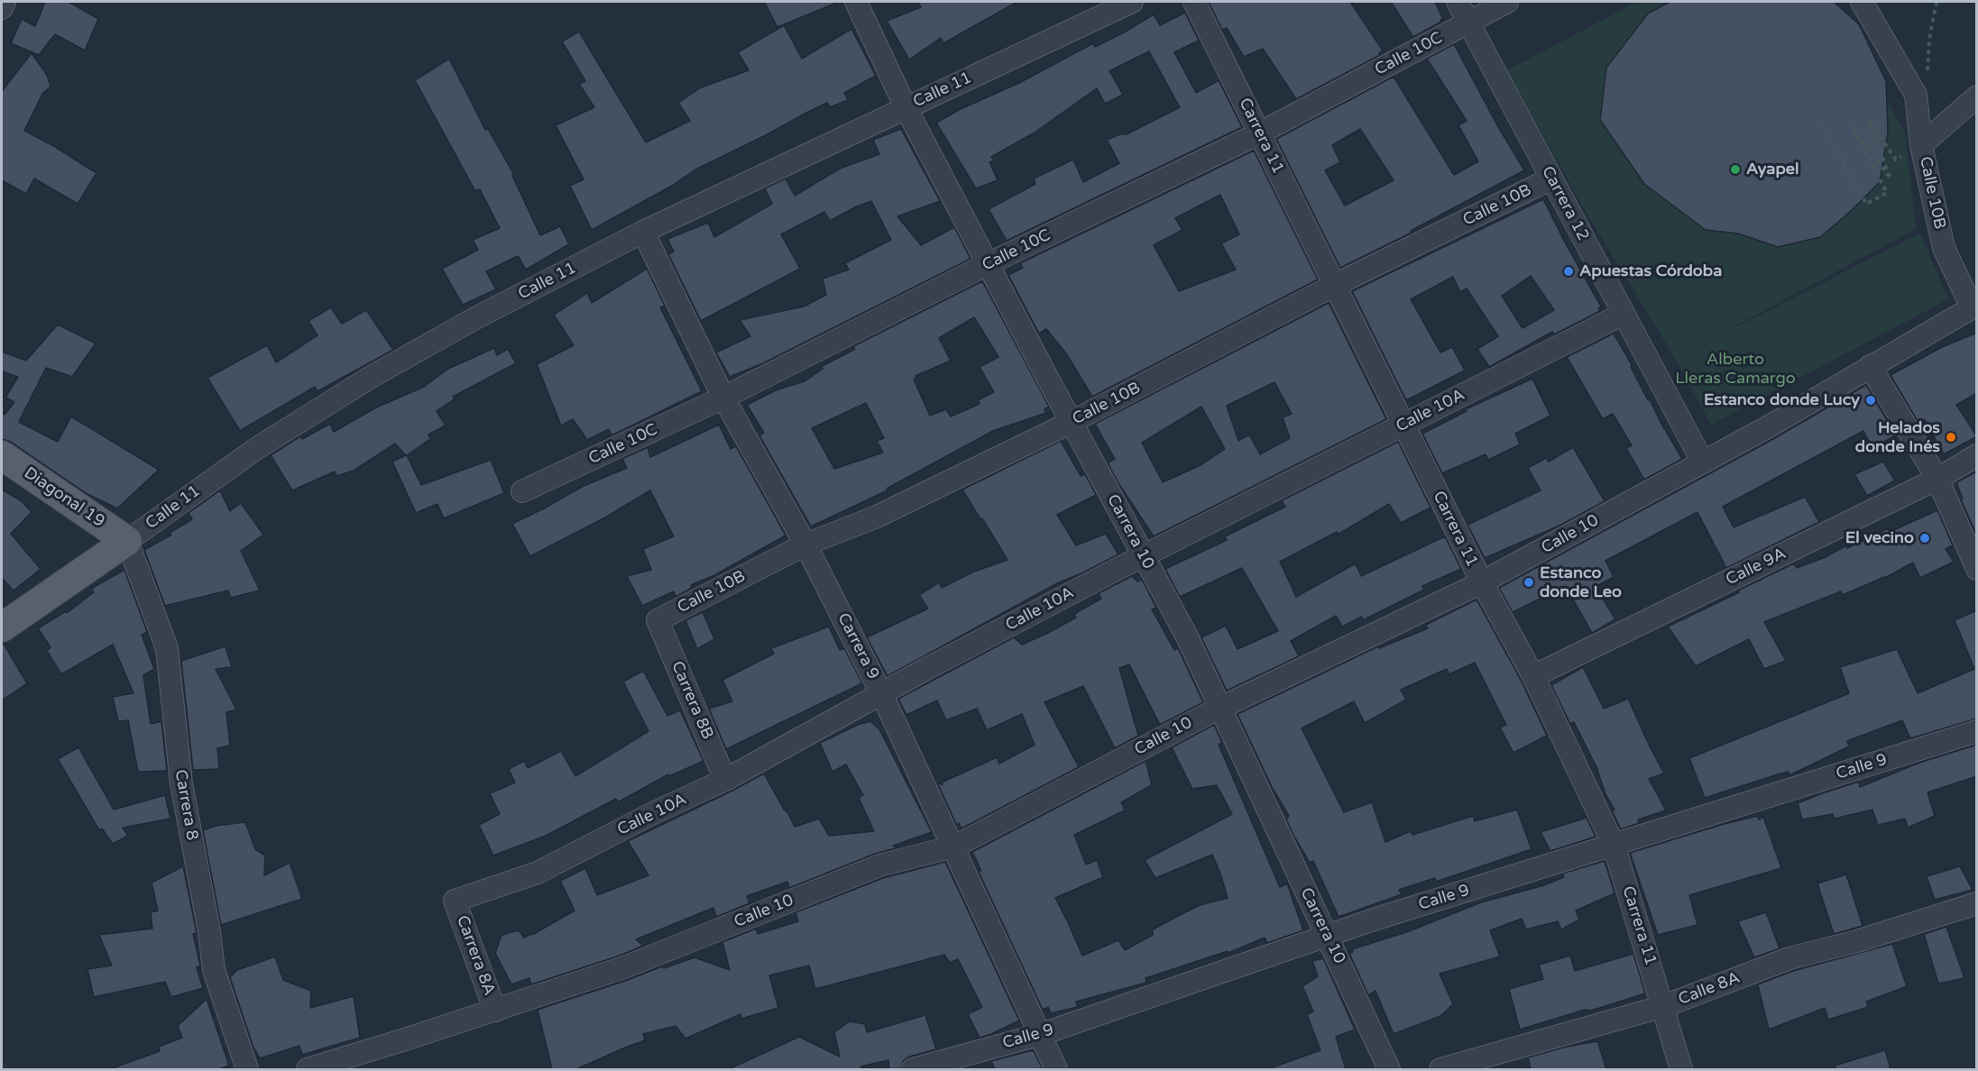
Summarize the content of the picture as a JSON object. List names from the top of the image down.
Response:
{
  "streets": {
    "main road": ["Calle 11", "Diagonal 19"],
    "street": [
      "Calle 10C",
      "Carrera 11",
      "Calle 10B",
      "Carrera 12",
      "Calle 10A",
      "Carrera 10",
      "Calle 10",
      "Calle 9A",
      "Carrera 9",
      "Carrera 8B",
      "Calle 9",
      "Carrera 8",
      "Carrera 8A",
      "Calle 8A"
    ]
  },
  "crossings": [
    ["Calle 10C", "Carrera 11"],
    ["Calle 10C", "Carrera 12"],
    ["Calle 10C", "Carrera 10"],
    ["Calle 10C", "Carrera 9"],
    ["Calle 11", "Diagonal 19"],
    ["Calle 11", "Carrera 10"],
    ["Calle 11", "Carrera 9"],
    ["Calle 11", "Carrera 8"],
    ["Carrera 11", "Calle 10B"],
    ["Carrera 11", "Calle 10A"],
    ["Carrera 11", "Calle 10"],
    ["Carrera 11", "Calle 9A"],
    ["Carrera 11", "Calle 9"],
    ["Carrera 11", "Calle 8A"],
    ["Calle 10B", "Carrera 12"],
    ["Calle 10B", "Carrera 10"],
    ["Calle 10B", "Calle 10"],
    ["Calle 10B", "Carrera 9"],
    ["Calle 10B", "Carrera 8B"],
    ["Carrera 12", "Calle 10A"],
    ["Carrera 12", "Calle 10"],
    ["Calle 10A", "Carrera 10"],
    ["Calle 10A", "Carrera 9"],
    ["Calle 10A", "Carrera 8B"],
    ["Calle 10A", "Carrera 8A"],
    ["Diagonal 19", "Carrera 8"],
    ["Carrera 10", "Calle 10"],
    ["Carrera 10", "Calle 9"],
    ["Calle 10", "Carrera 9"],
    ["Calle 10", "Carrera 8A"],
    ["Carrera 9", "Calle 9"]
  ],
  "parks": ["Alberto Lleras Camargo"],
  "places": [
    "Ayapel",
    "Apuestas Córdoba",
    "Estanco donde Lucy",
    "Helados donde Inés",
    "El vecino",
    "Estanco donde Leo"
  ]
}
